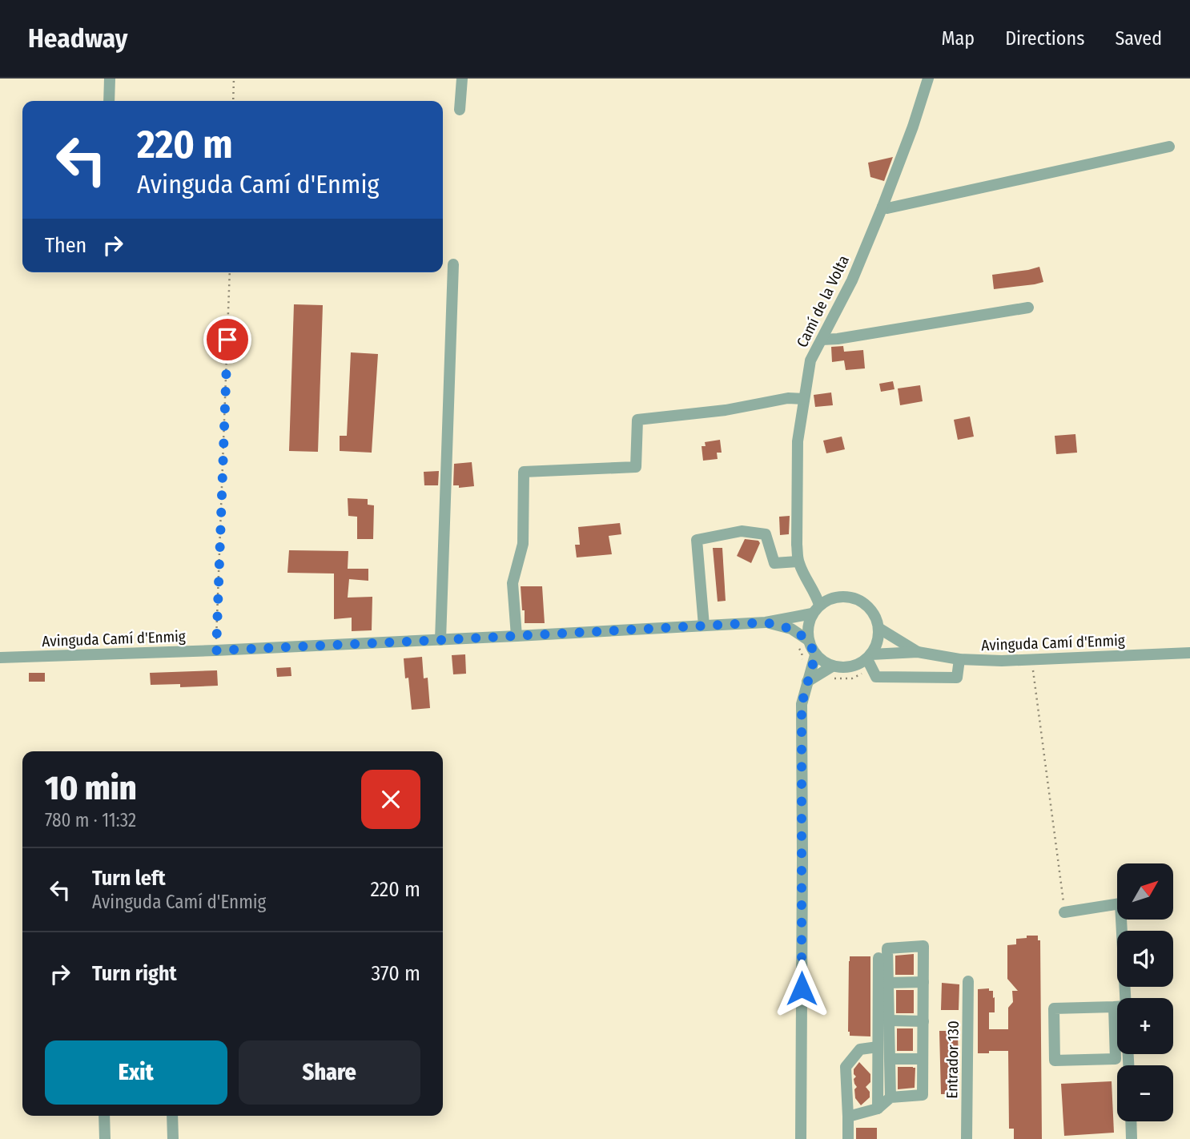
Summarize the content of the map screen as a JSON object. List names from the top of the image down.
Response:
{
  "streets": {
    "street": ["Camí de la Volta", "Avinguda Camí d'Enmig", "Entrador 130"]
  },
  "crossings": [
    ["Camí de la Volta", "Avinguda Camí d'Enmig"]
  ],
  "north": "top right",
  "page": {
    "header": "Headway",
    "nav": ["Map", "Directions", "Saved"],
    "turn": ["220 m", "Avinguda Camí d'Enmig"],
    "then": "Then",
    "heading": ["10 min", "780 m · 11:32"],
    "list": [
      {
        "name": "Turn left",
        "note": "Avinguda Camí d'Enmig",
        "value": "220 m"
      },
      {
        "name": "Turn right",
        "value": "370 m"
      }
    ],
    "map_buttons": ["+", "−"],
    "buttons": ["Exit", "Share"]
  }
}
